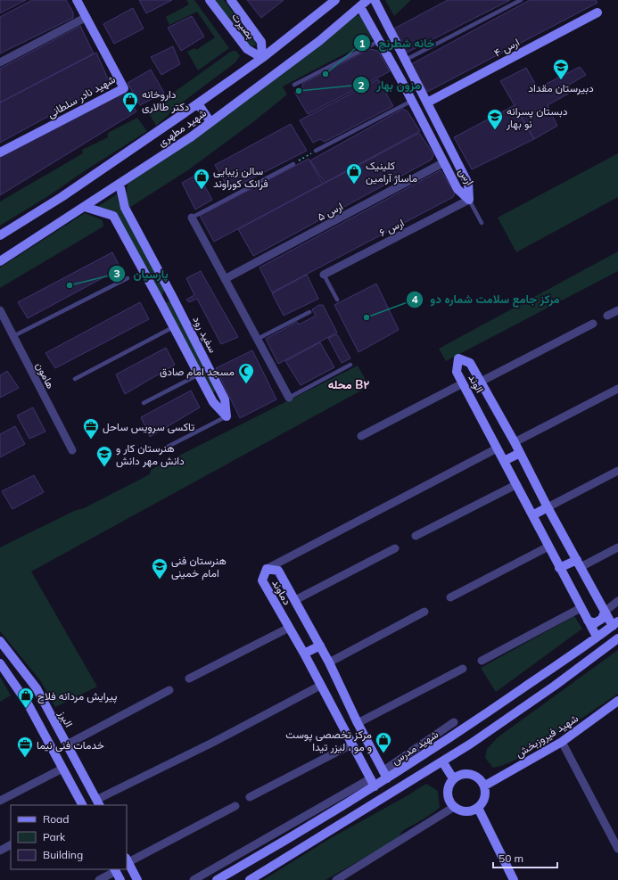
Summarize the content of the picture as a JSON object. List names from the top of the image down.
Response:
{
  "streets": {
    "street": [
      "بصیرت",
      "ارس ۴",
      "شهید نادر سلطانی",
      "شهید مطهری",
      "ارس",
      "ارس ۵",
      "ارس ۶",
      "سفید رود",
      "هامون",
      "الوند",
      "دماوند",
      "البرز",
      "شهید فیروزبخش",
      "شهید مدرس"
    ]
  },
  "crossings": [
    ["بصیرت", "شهید مطهری"],
    ["ارس ۴", "ارس"],
    ["شهید مطهری", "ارس"],
    ["شهید مطهری", "سفید رود"],
    ["ارس", "ارس ۵"],
    ["ارس", "ارس ۶"],
    ["الوند", "شهید مدرس"],
    ["دماوند", "شهید مدرس"]
  ],
  "districts": ["محله B۲"],
  "places": {
    "other": [
      "خانه شطرنج",
      "مزون بهار",
      "پارسیان",
      "مرکز جامع سلامت شماره دو"
    ],
    "school or university": [
      "دبیرستان مقداد",
      "دبستان پسرانه نو بهار",
      "هنرستان کار و دانش مهر دانش",
      "هنرستان فنی امام خمینی"
    ],
    "shop": [
      "داروخانه دکتر طالاری",
      "کلینیک ماساژ آرامین",
      "سالن زیبایی فرانک کوراوند",
      "پیرایش مردانه فلاح",
      "مرکز تخصصی پوست و مو ، لیزر تیدا"
    ],
    "mosque": ["مسجد امام صادق"],
    "office": ["تاکسی سرویس ساحل", "خدمات فنی نیما"]
  },
  "legend": ["Road", "Park", "Building"],
  "scale_bar": "50 m"
}
